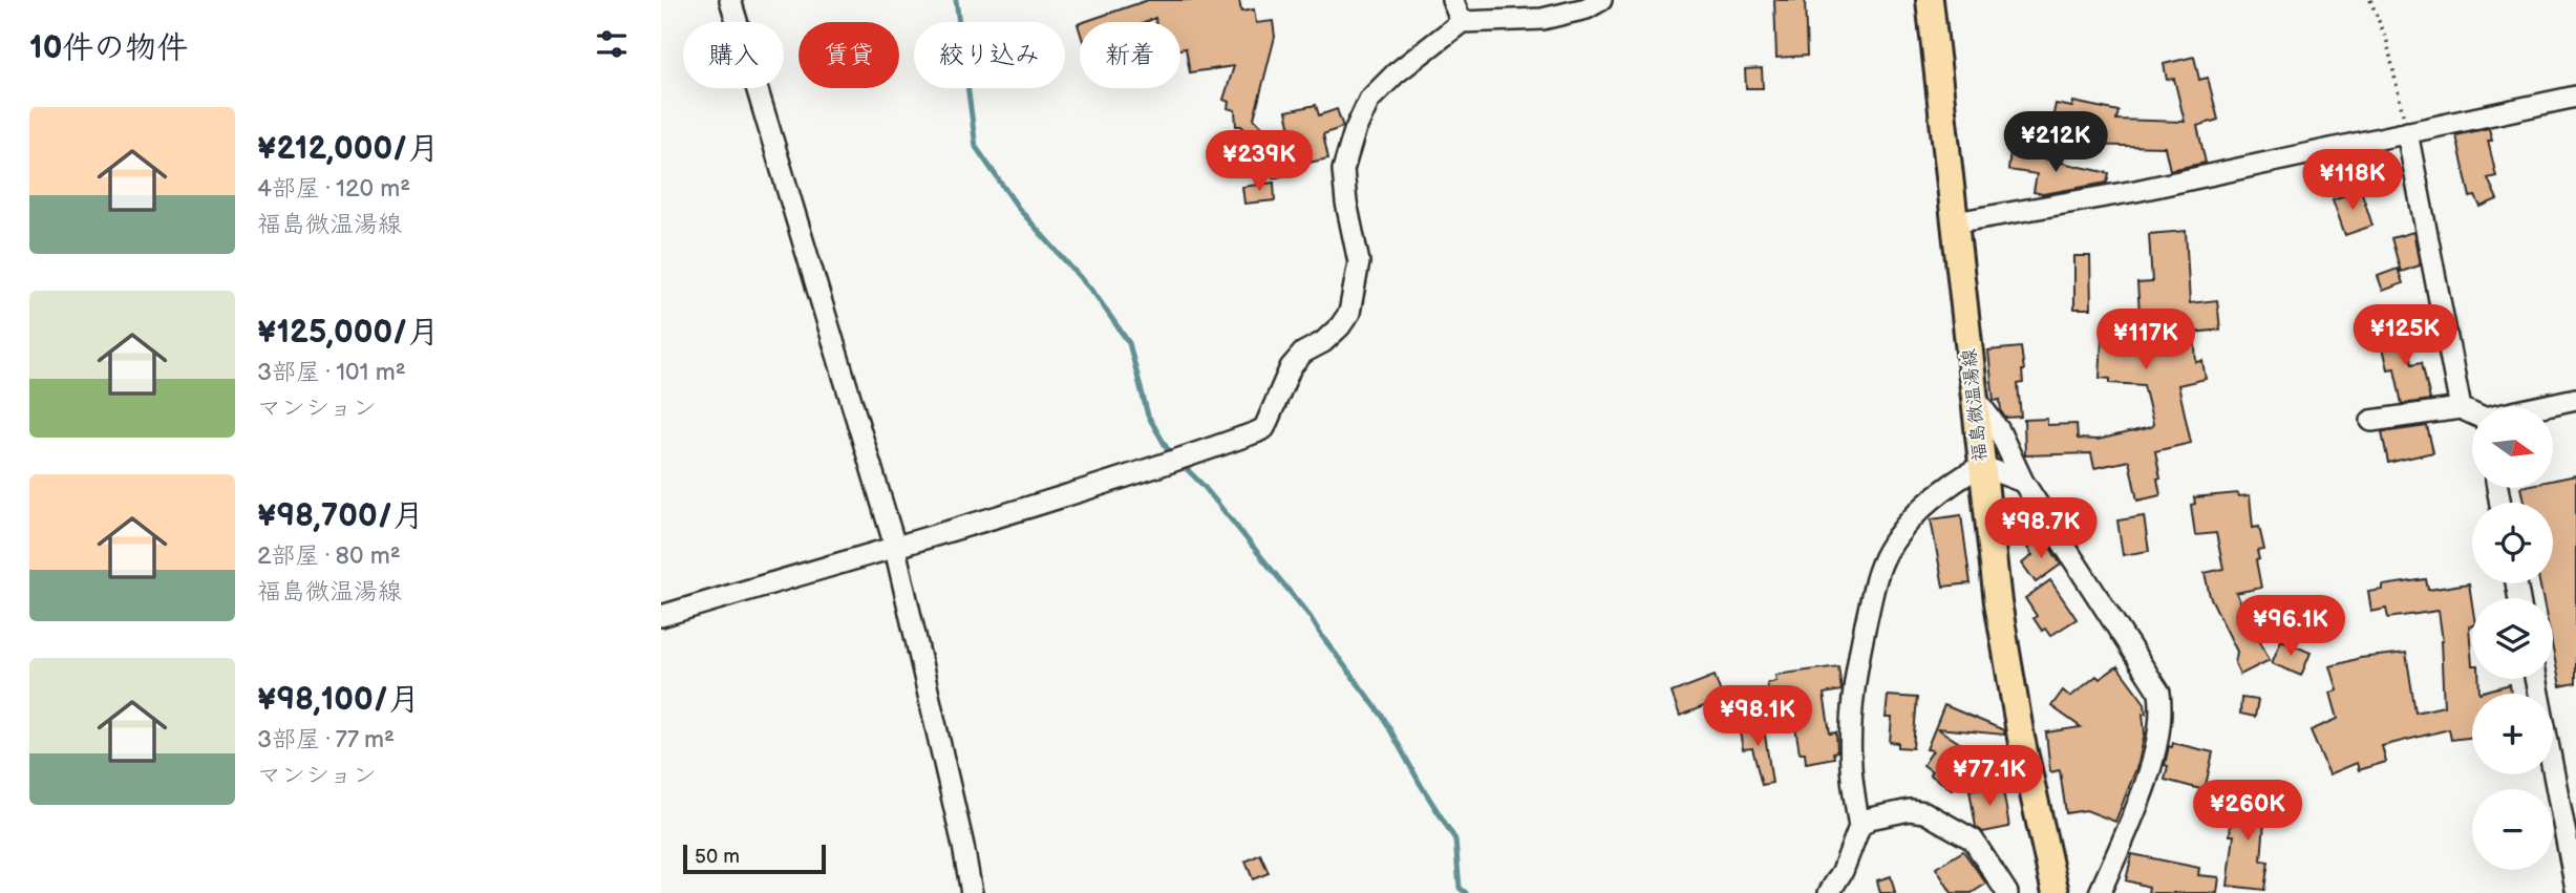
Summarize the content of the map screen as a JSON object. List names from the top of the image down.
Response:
{
  "streets": {
    "main road": ["福島微温湯線"]
  },
  "scale_bar": "50 m",
  "north": "right",
  "page": {
    "heading": "10件の物件",
    "chip": [
      "購入",
      "賃貸",
      "絞り込み",
      "新着"
    ],
    "list": [
      {
        "name": "¥212,000/月",
        "note": "4部屋 · 120 m² · 福島微温湯線"
      },
      {
        "name": "¥125,000/月",
        "note": "3部屋 · 101 m² · マンション"
      },
      {
        "name": "¥98,700/月",
        "note": "2部屋 · 80 m² · 福島微温湯線"
      },
      {
        "name": "¥98,100/月",
        "note": "3部屋 · 77 m² · マンション"
      }
    ],
    "price": [
      "¥212K",
      "¥239K",
      "¥118K",
      "¥125K",
      "¥117K",
      "¥98.7K",
      "¥96.1K",
      "¥98.1K",
      "¥77.1K",
      "¥260K"
    ],
    "map_buttons": ["+", "−"],
    "scale": "50 m"
  }
}
